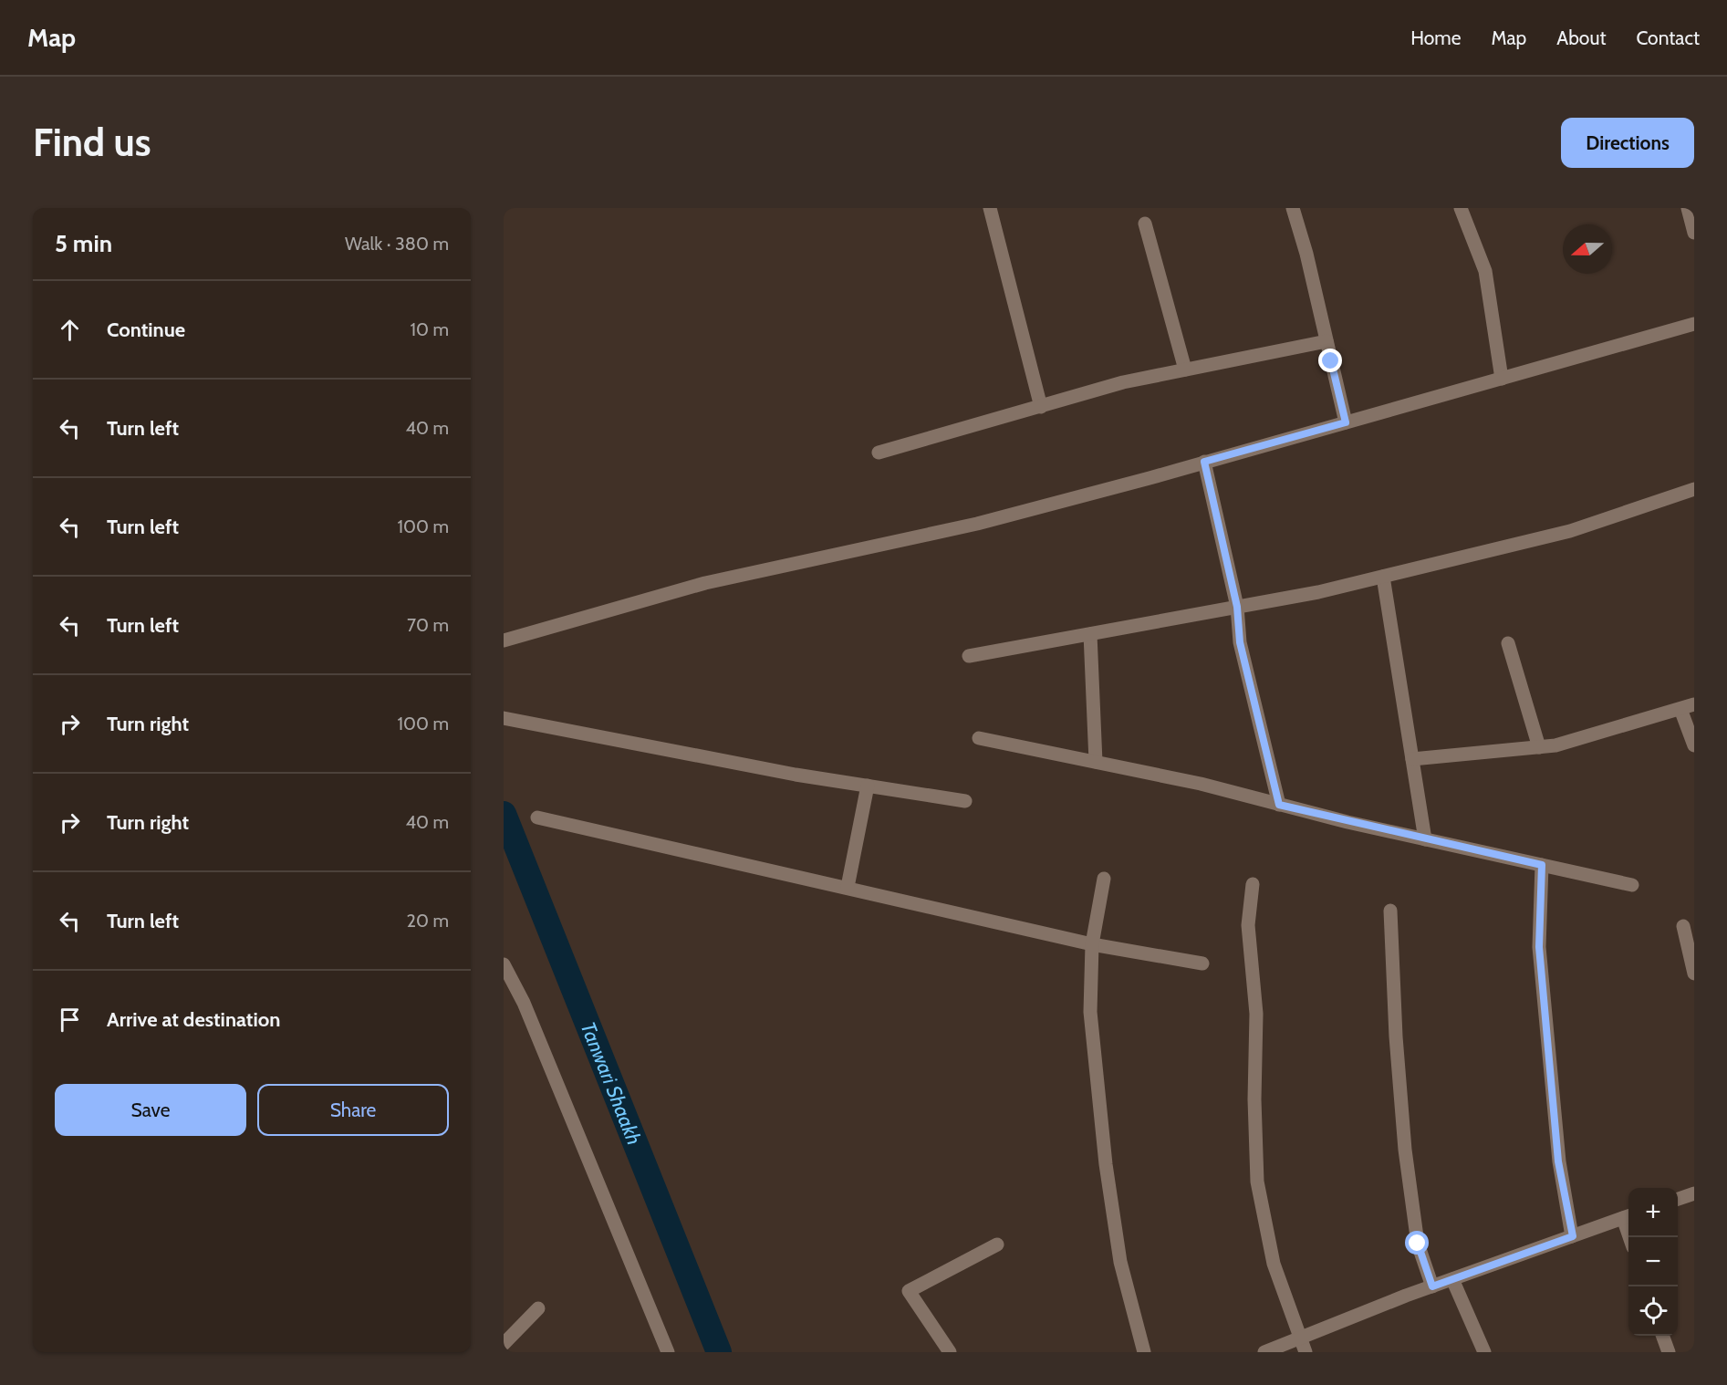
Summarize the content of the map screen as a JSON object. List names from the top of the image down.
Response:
{
  "water": ["Tanwari Shaakh"],
  "north": "left",
  "page": {
    "header": "Map",
    "nav": [
      "Home",
      "Map",
      "About",
      "Contact"
    ],
    "buttons": [
      "Directions",
      ["Save", "Share"]
    ],
    "title": "Find us",
    "heading": ["5 min", "Walk · 380 m"],
    "list": [
      ["Continue", "10 m"],
      ["Turn left", "40 m"],
      ["Turn left", "100 m"],
      ["Turn left", "70 m"],
      ["Turn right", "100 m"],
      ["Turn right", "40 m"],
      ["Turn left", "20 m"],
      "Arrive at destination"
    ],
    "map_buttons": ["+", "−"]
  }
}
